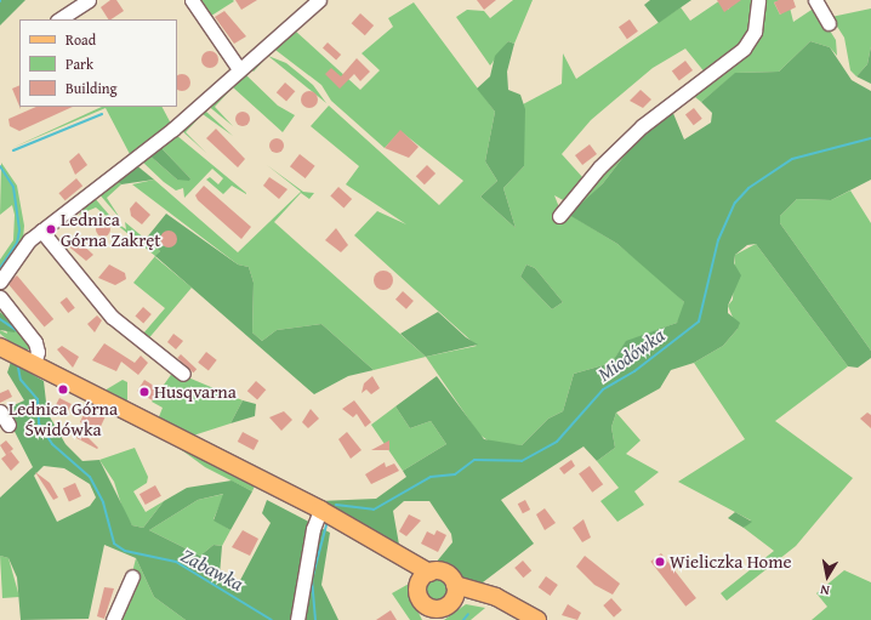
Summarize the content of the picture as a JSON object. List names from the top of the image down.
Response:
{
  "water": ["Miodówka", "Zabawka"],
  "places": [
    "Lednica Górna Zakręt",
    "Lednica Górna Świdówka",
    "Husqvarna",
    "Wieliczka Home"
  ],
  "legend": ["Road", "Park", "Building"],
  "north": "bottom"
}
